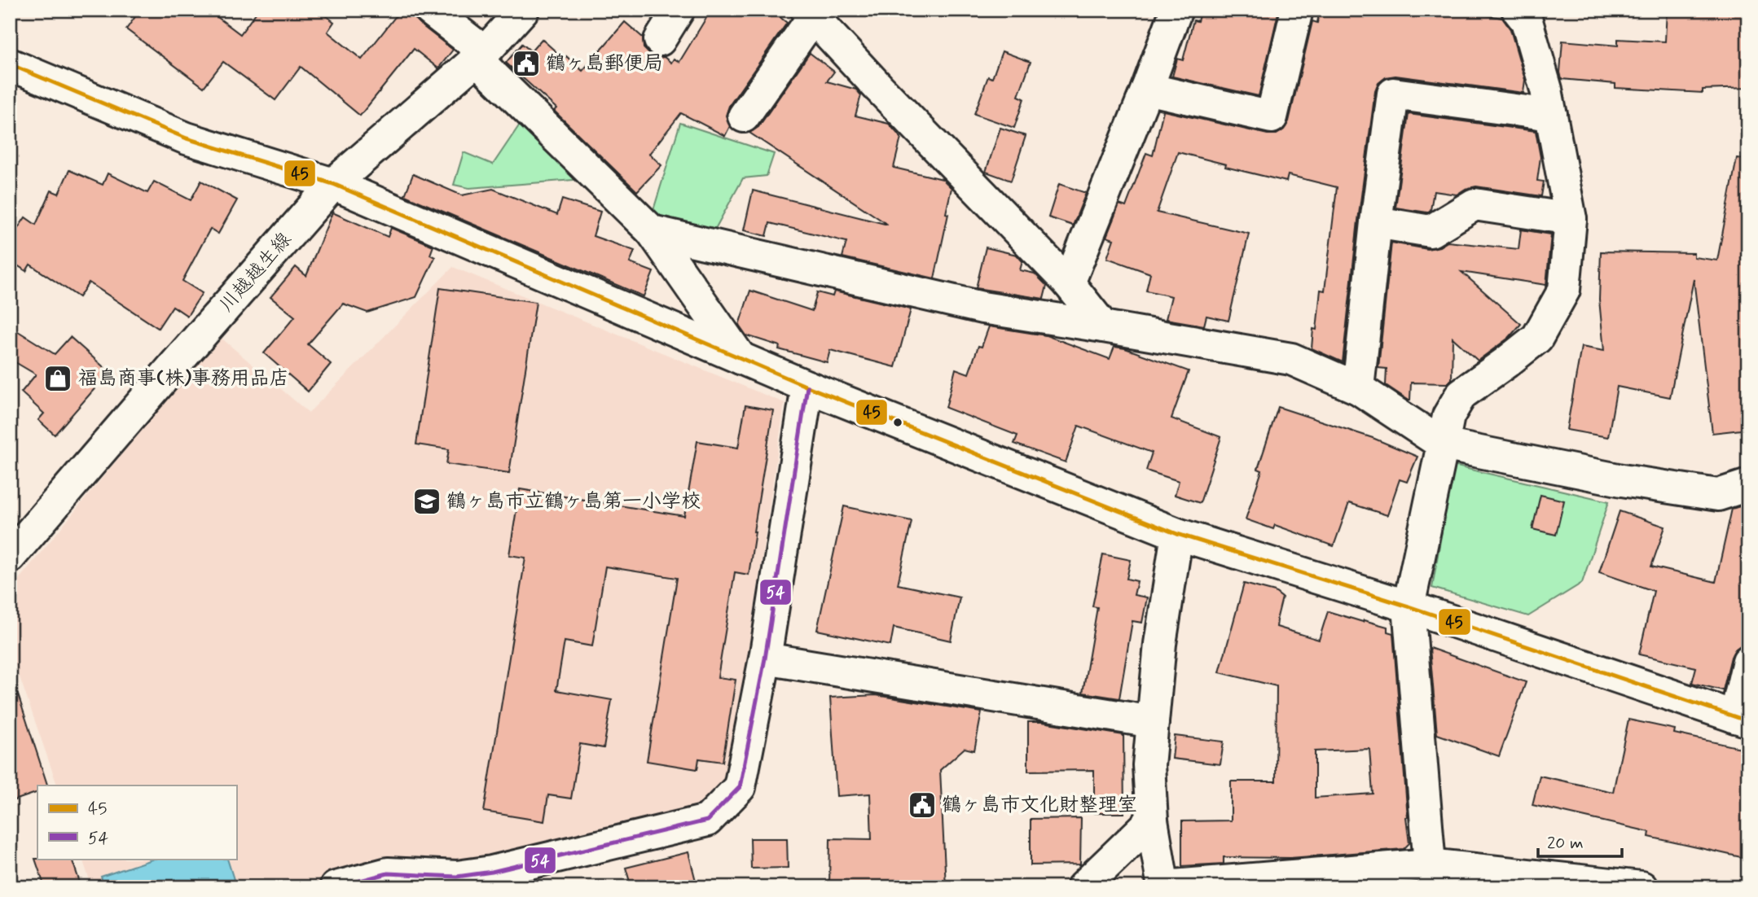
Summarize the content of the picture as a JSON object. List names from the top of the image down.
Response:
{
  "streets": {
    "street": ["川越越生線"]
  },
  "places": {
    "public building": ["鶴ヶ島郵便局", "鶴ヶ島市文化財整理室"],
    "shop": ["福島商事(株)事務用品店"],
    "school or university": ["鶴ヶ島市立鶴ヶ島第一小学校"]
  },
  "lines": ["transit line 45", "transit line 54"],
  "legend": ["45", "54"],
  "scale_bar": "20 m"
}
